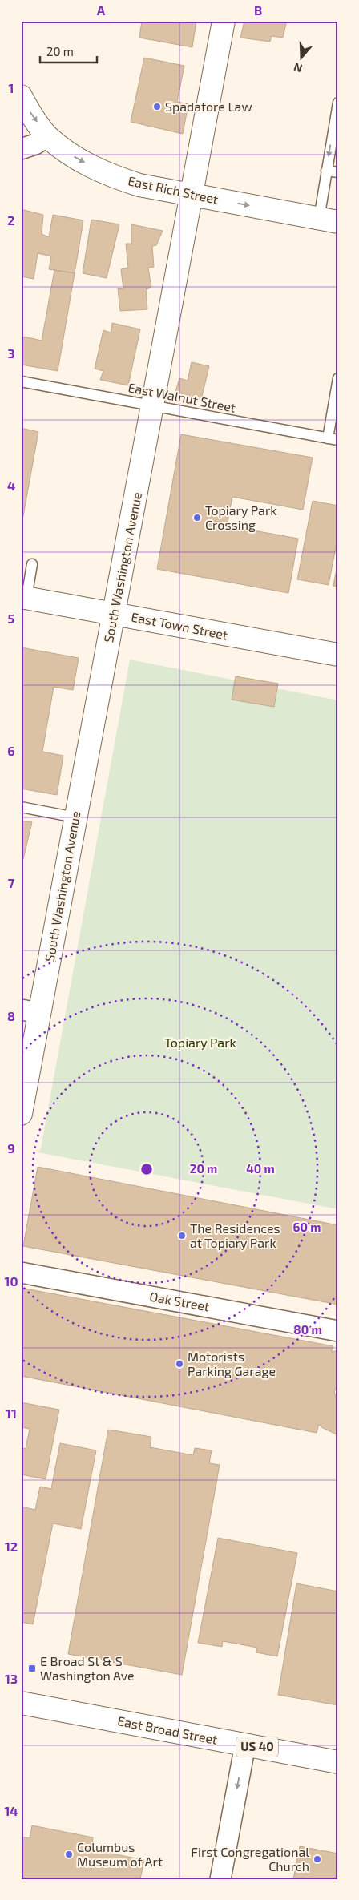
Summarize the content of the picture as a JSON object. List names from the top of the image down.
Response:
{
  "streets": {
    "street": [
      "East Rich Street",
      "South Washington Avenue",
      "East Town Street",
      "Oak Street",
      "East Broad Street",
      "US 40"
    ],
    "lane": ["East Walnut Street"]
  },
  "crossings": [
    ["East Rich Street", "South Washington Avenue"],
    ["East Walnut Street", "South Washington Avenue"],
    ["South Washington Avenue", "East Town Street"]
  ],
  "one_way": ["East Rich Street"],
  "parks": ["Topiary Park"],
  "places": {
    "other": [
      "Spadafore Law",
      "Topiary Park Crossing",
      "The Residences at Topiary Park",
      "Motorists Parking Garage",
      "Columbus Museum of Art",
      "First Congregational Church"
    ],
    "transit": ["E Broad St & S Washington Ave"]
  },
  "scale_bar": "20 m",
  "north": "bottom",
  "grid": {
    "columns": ["A", "B"],
    "rows": [
      "1",
      "2",
      "3",
      "4",
      "5",
      "6",
      "7",
      "8",
      "9",
      "10",
      "11",
      "12",
      "13",
      "14"
    ]
  },
  "rings": [
    "20 m",
    "40 m",
    "60 m",
    "80 m"
  ]
}
